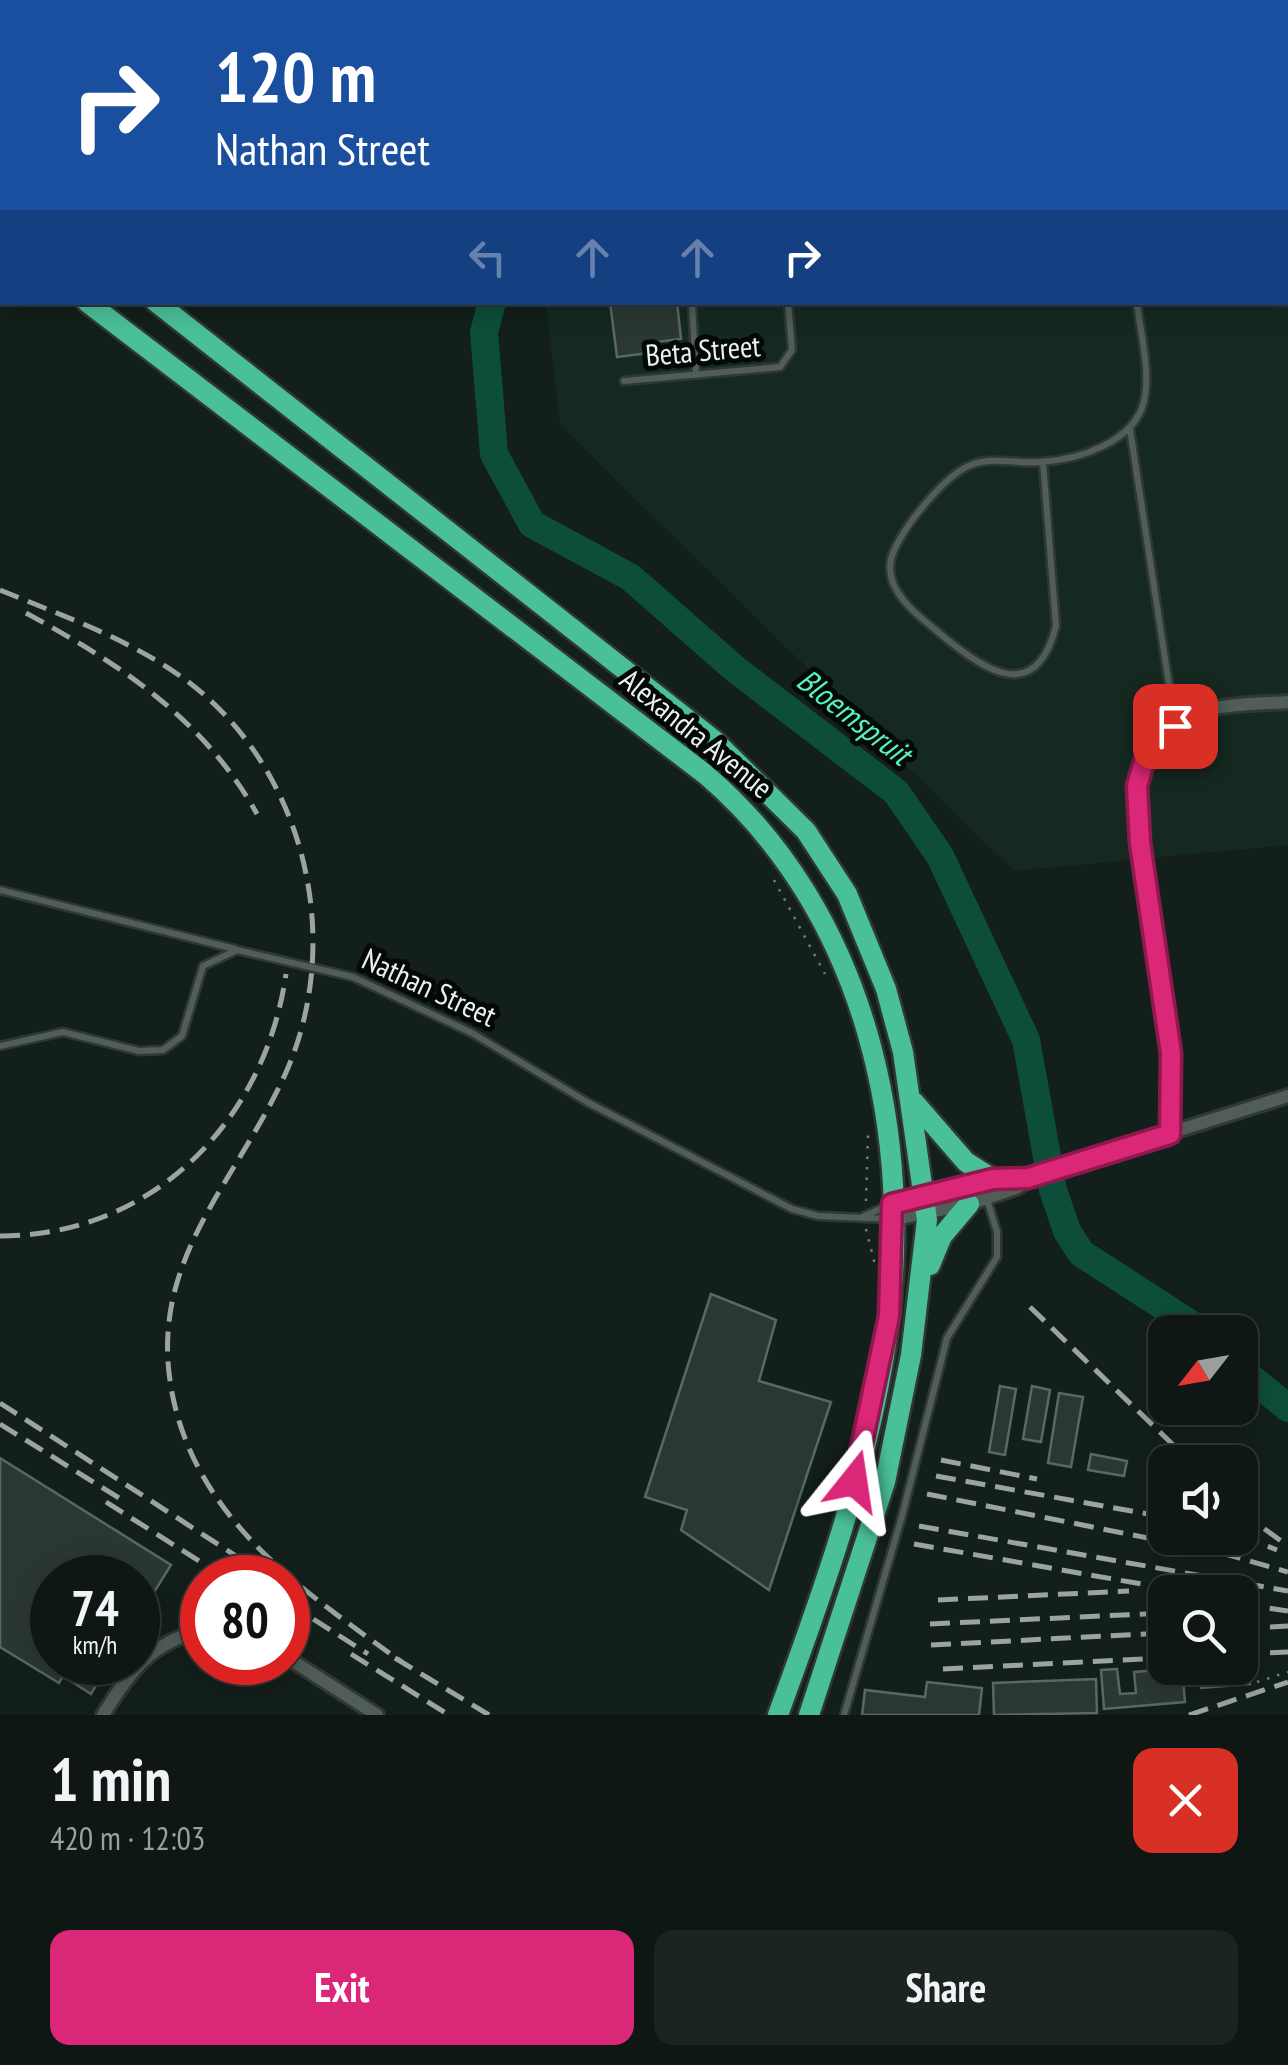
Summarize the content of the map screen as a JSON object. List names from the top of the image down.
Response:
{
  "streets": {
    "highway": ["Alexandra Avenue"],
    "street": ["Nathan Street"],
    "lane": ["Beta Street"]
  },
  "crossings": [
    ["Alexandra Avenue", "Nathan Street"]
  ],
  "water": ["Bloemspruit"],
  "north": "bottom left",
  "page": {
    "turn": ["120 m", "Nathan Street"],
    "speed": "74 km/h",
    "limit": "80",
    "heading": ["1 min", "420 m · 12:03"],
    "buttons": ["Exit", "Share"]
  }
}
